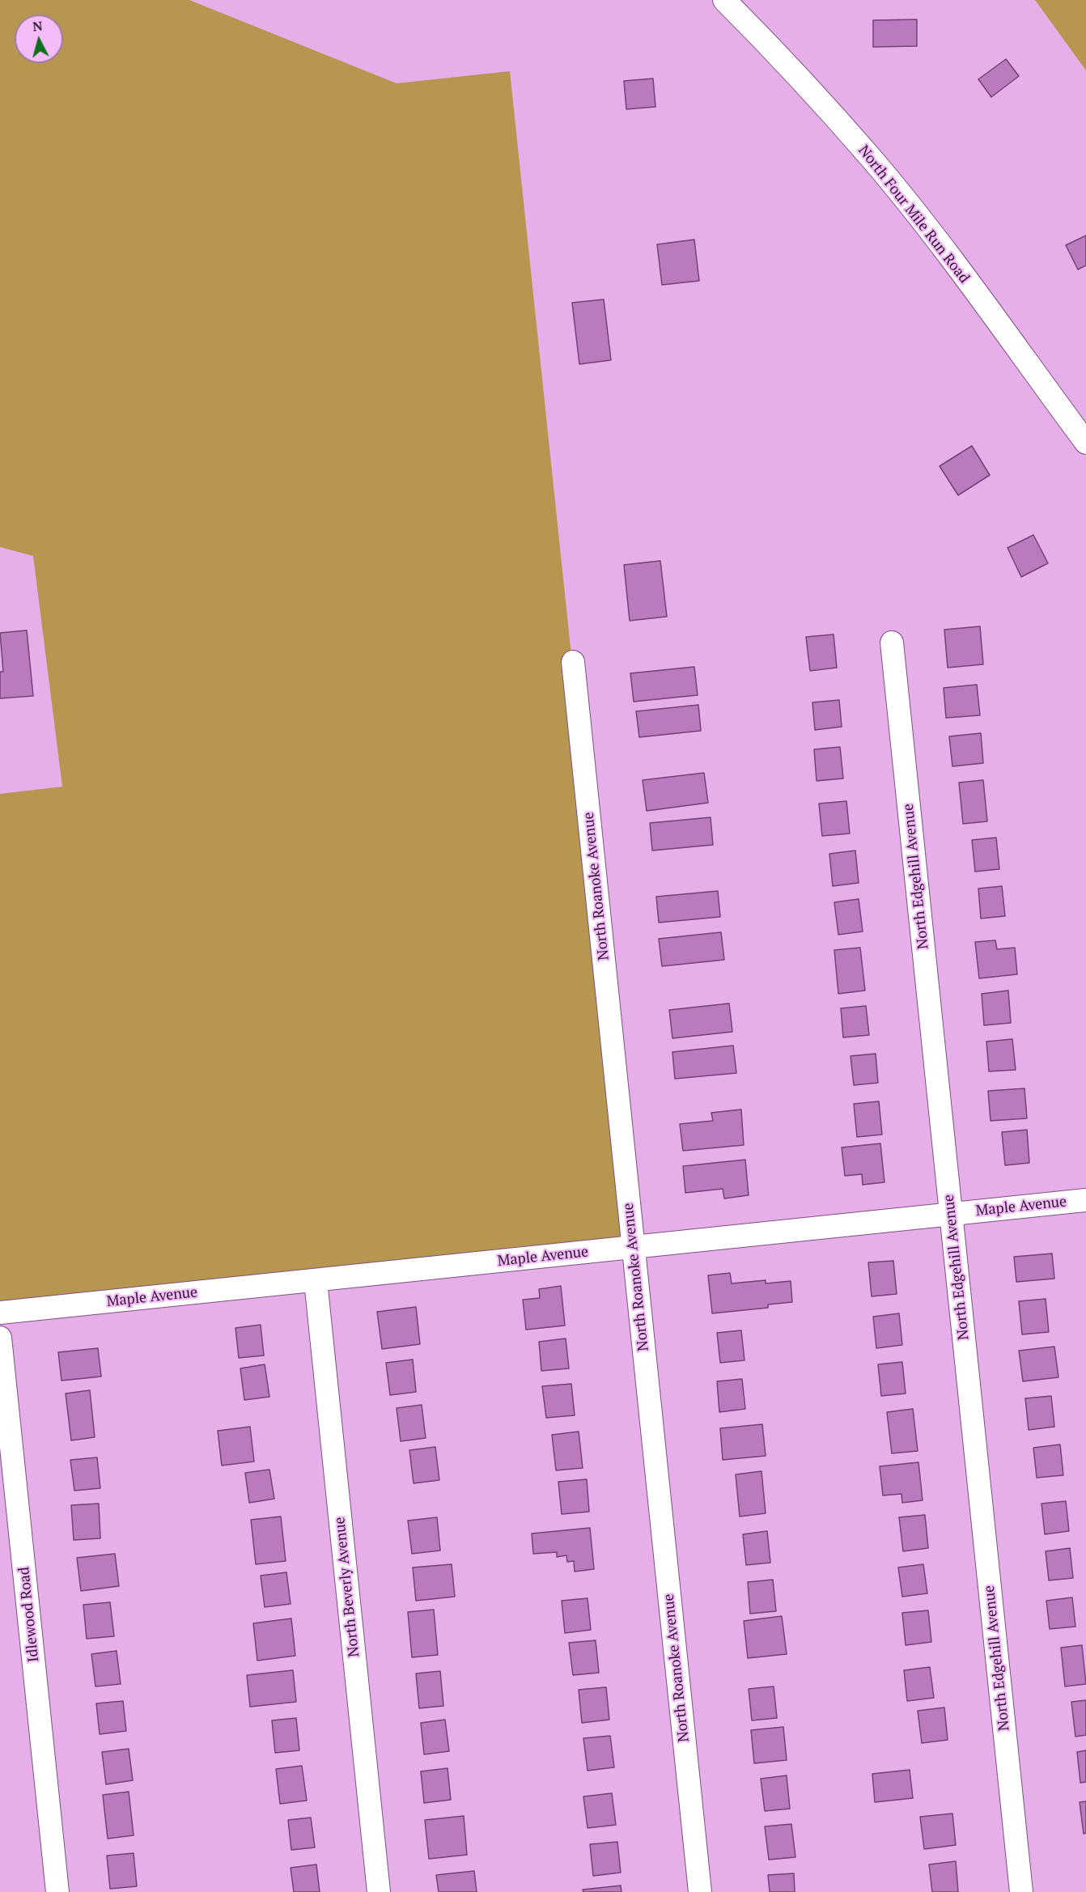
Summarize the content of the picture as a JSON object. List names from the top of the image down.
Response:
{
  "streets": {
    "street": [
      "North Four Mile Run Road",
      "North Edgehill Avenue",
      "North Roanoke Avenue",
      "Maple Avenue",
      "North Beverly Avenue",
      "Idlewood Road"
    ]
  },
  "crossings": [
    ["North Edgehill Avenue", "Maple Avenue"],
    ["North Roanoke Avenue", "Maple Avenue"],
    ["Maple Avenue", "North Beverly Avenue"]
  ],
  "north": "top"
}
